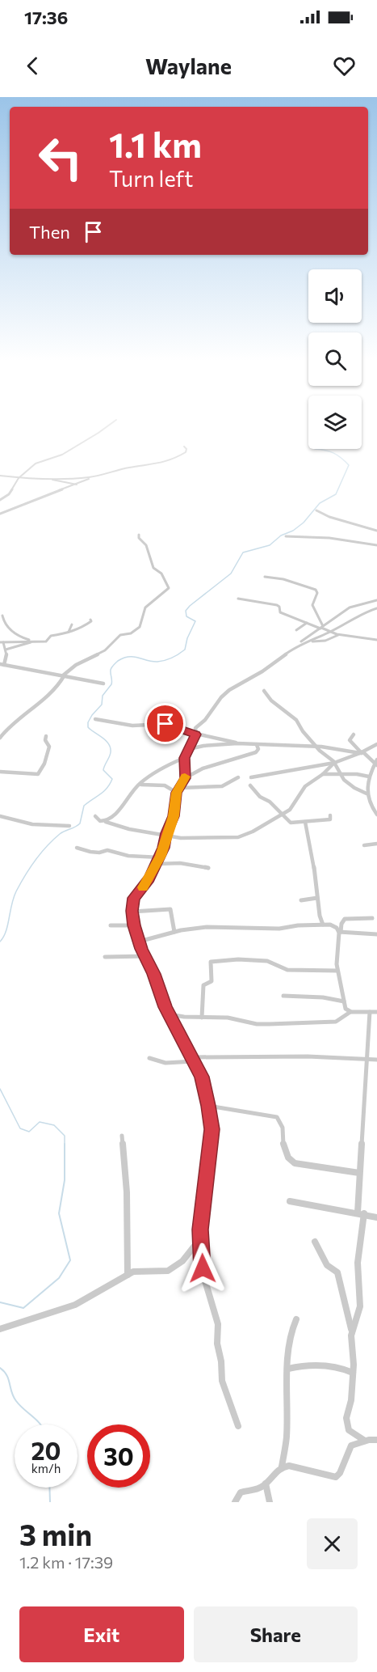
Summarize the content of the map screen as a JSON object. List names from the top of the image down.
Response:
{
  "page": {
    "status": "17:36",
    "header": "Waylane",
    "turn": ["1.1 km", "Turn left"],
    "then": "Then",
    "speed": "20 km/h",
    "limit": "30",
    "heading": ["3 min", "1.2 km · 17:39"],
    "buttons": ["Exit", "Share"]
  }
}
